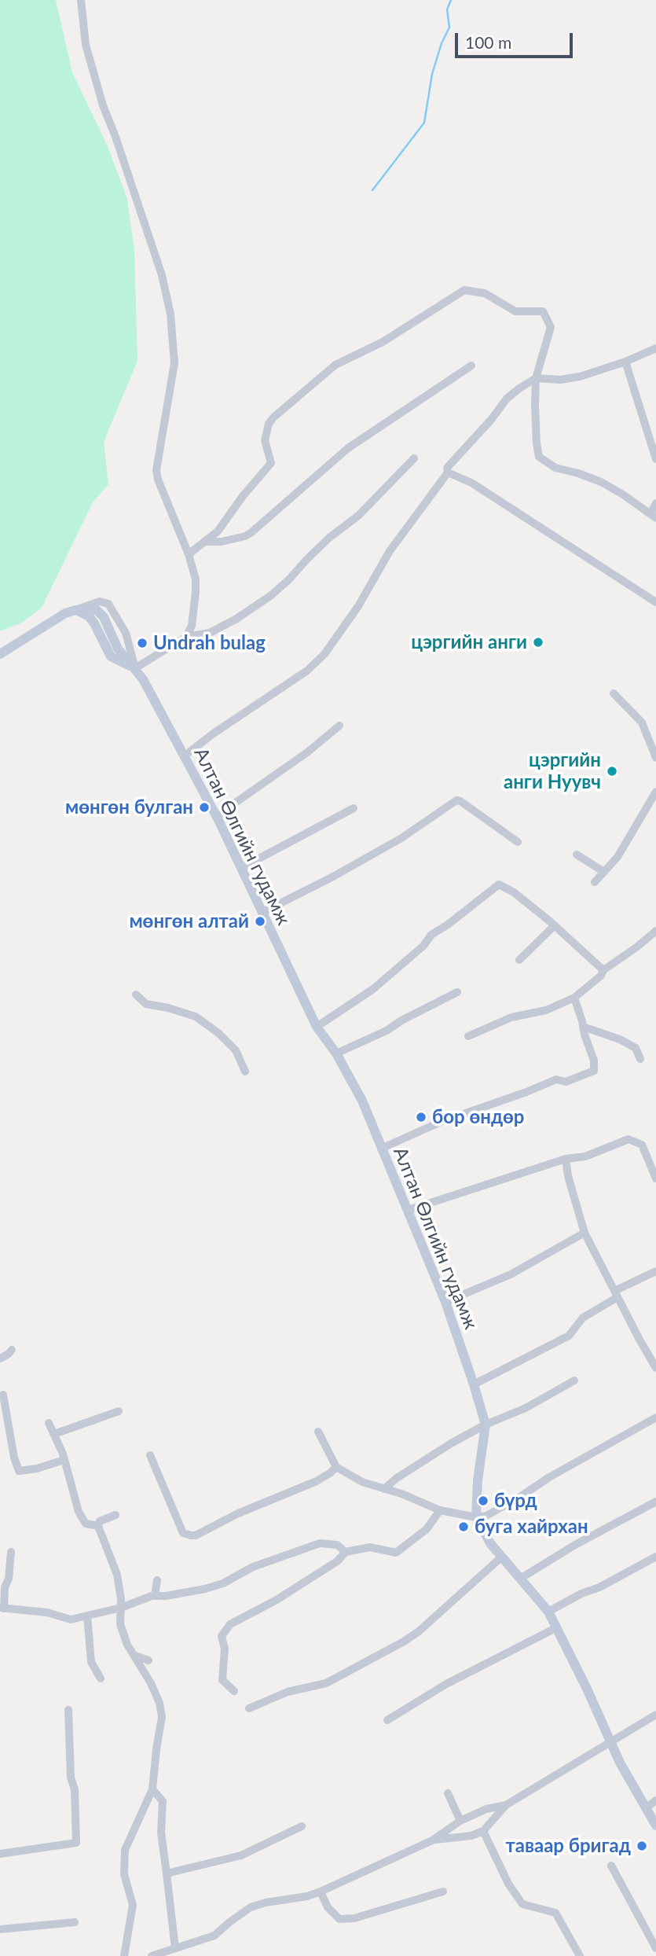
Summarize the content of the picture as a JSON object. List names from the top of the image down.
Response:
{
  "streets": {
    "main road": ["Алтан Өлгийн гудамж"]
  },
  "places": [
    "цэргийн анги",
    "Undrah bulag",
    "цэргийн анги Нуувч",
    "мөнгөн булган",
    "мөнгөн алтай",
    "бор өндөр",
    "бүрд",
    "буга хайрхан",
    "таваар бригад"
  ],
  "scale_bar": "100 m"
}
